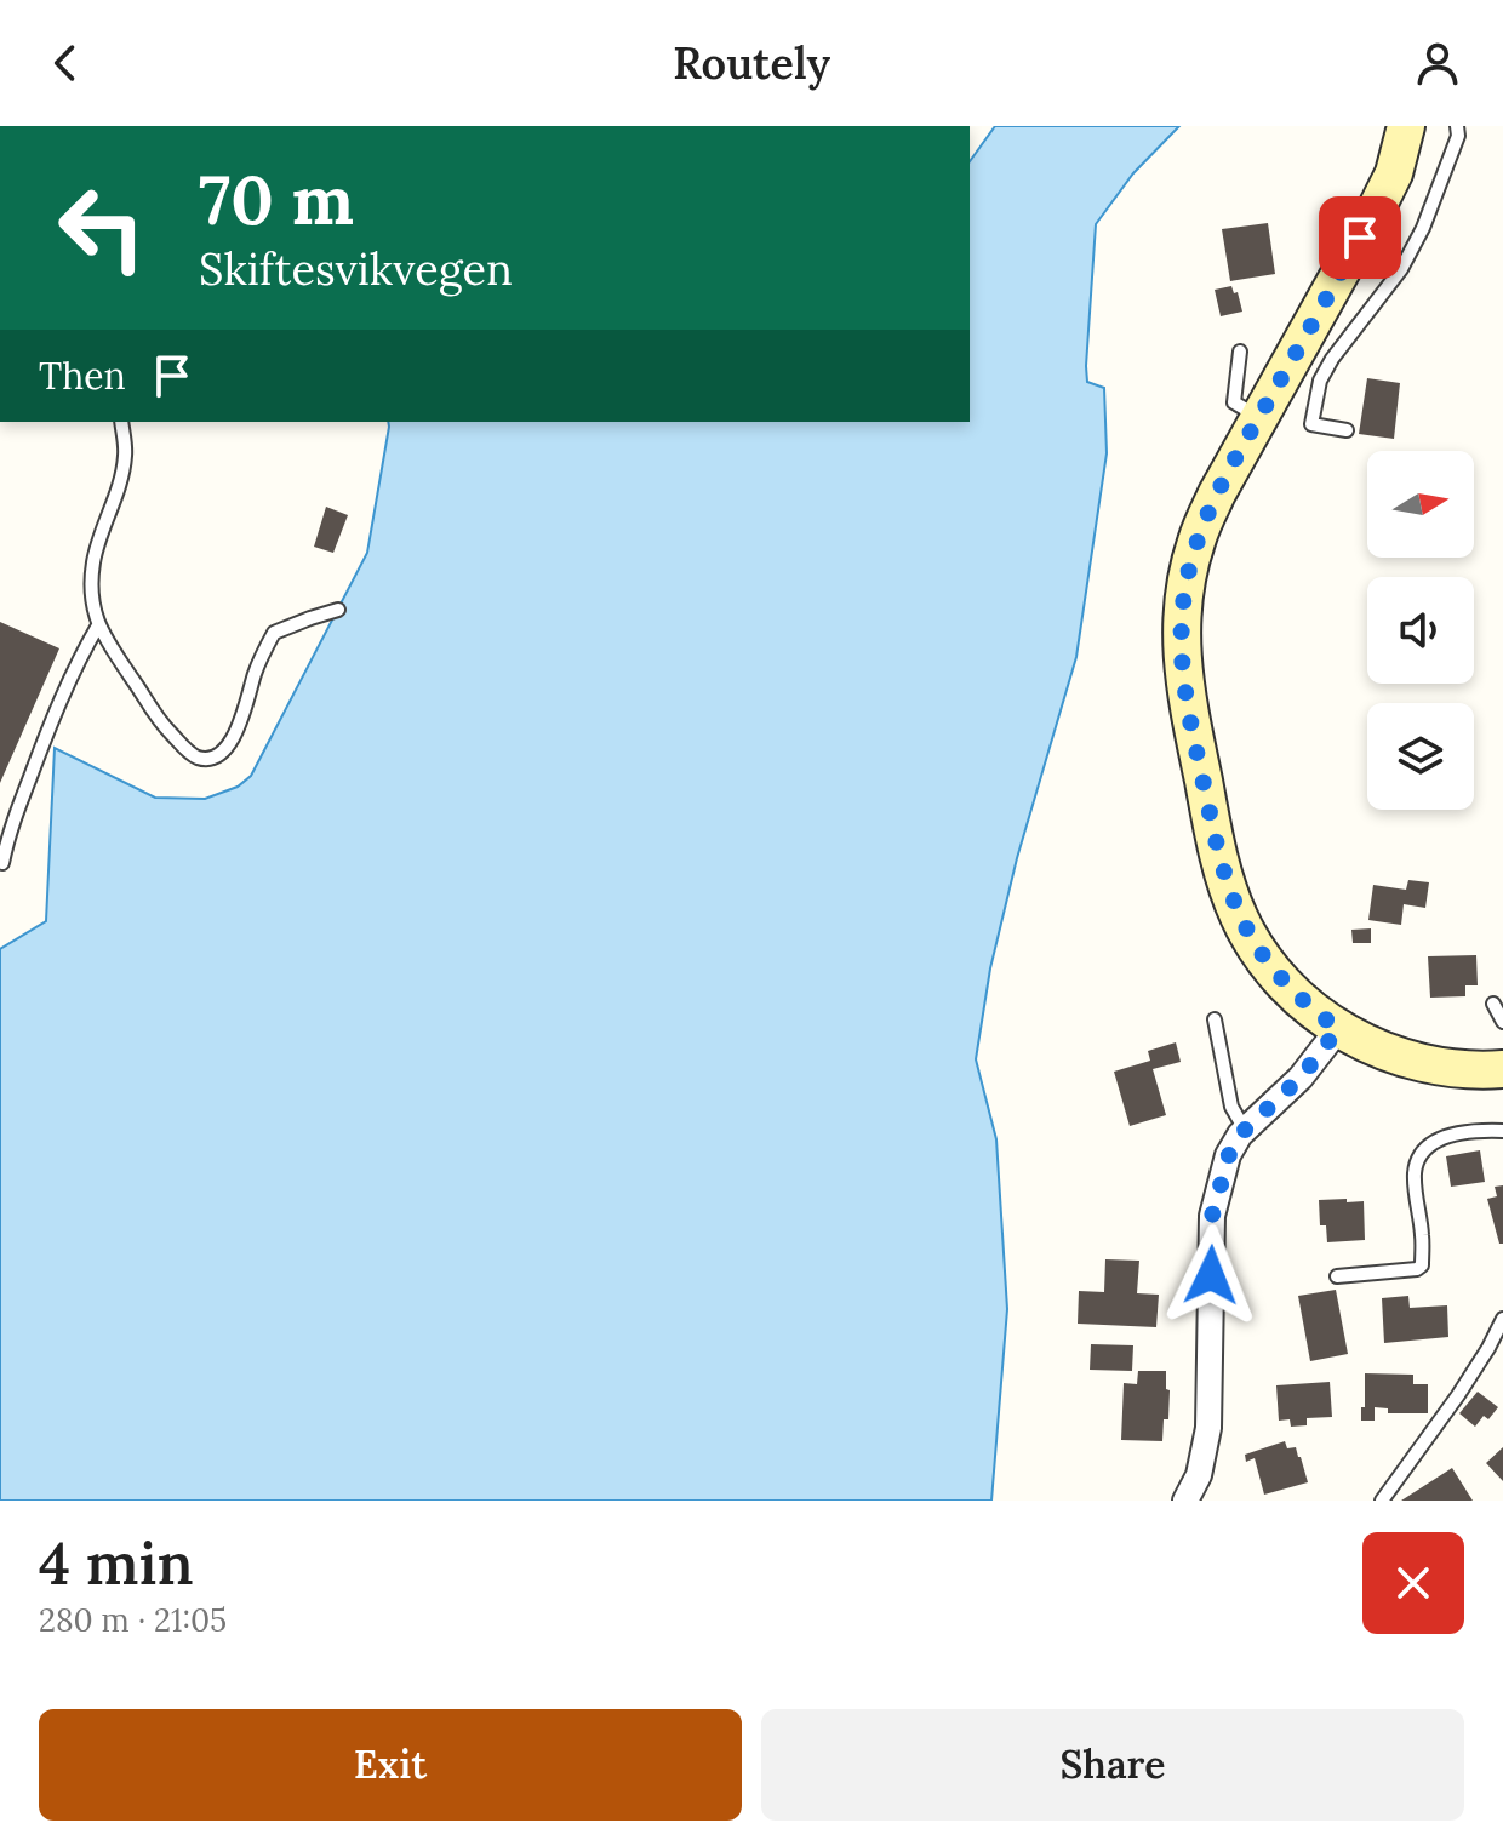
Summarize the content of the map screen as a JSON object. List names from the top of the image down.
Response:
{
  "north": "right",
  "page": {
    "header": "Routely",
    "turn": ["70 m", "Skiftesvikvegen"],
    "then": "Then",
    "heading": ["4 min", "280 m · 21:05"],
    "buttons": ["Exit", "Share"]
  }
}
